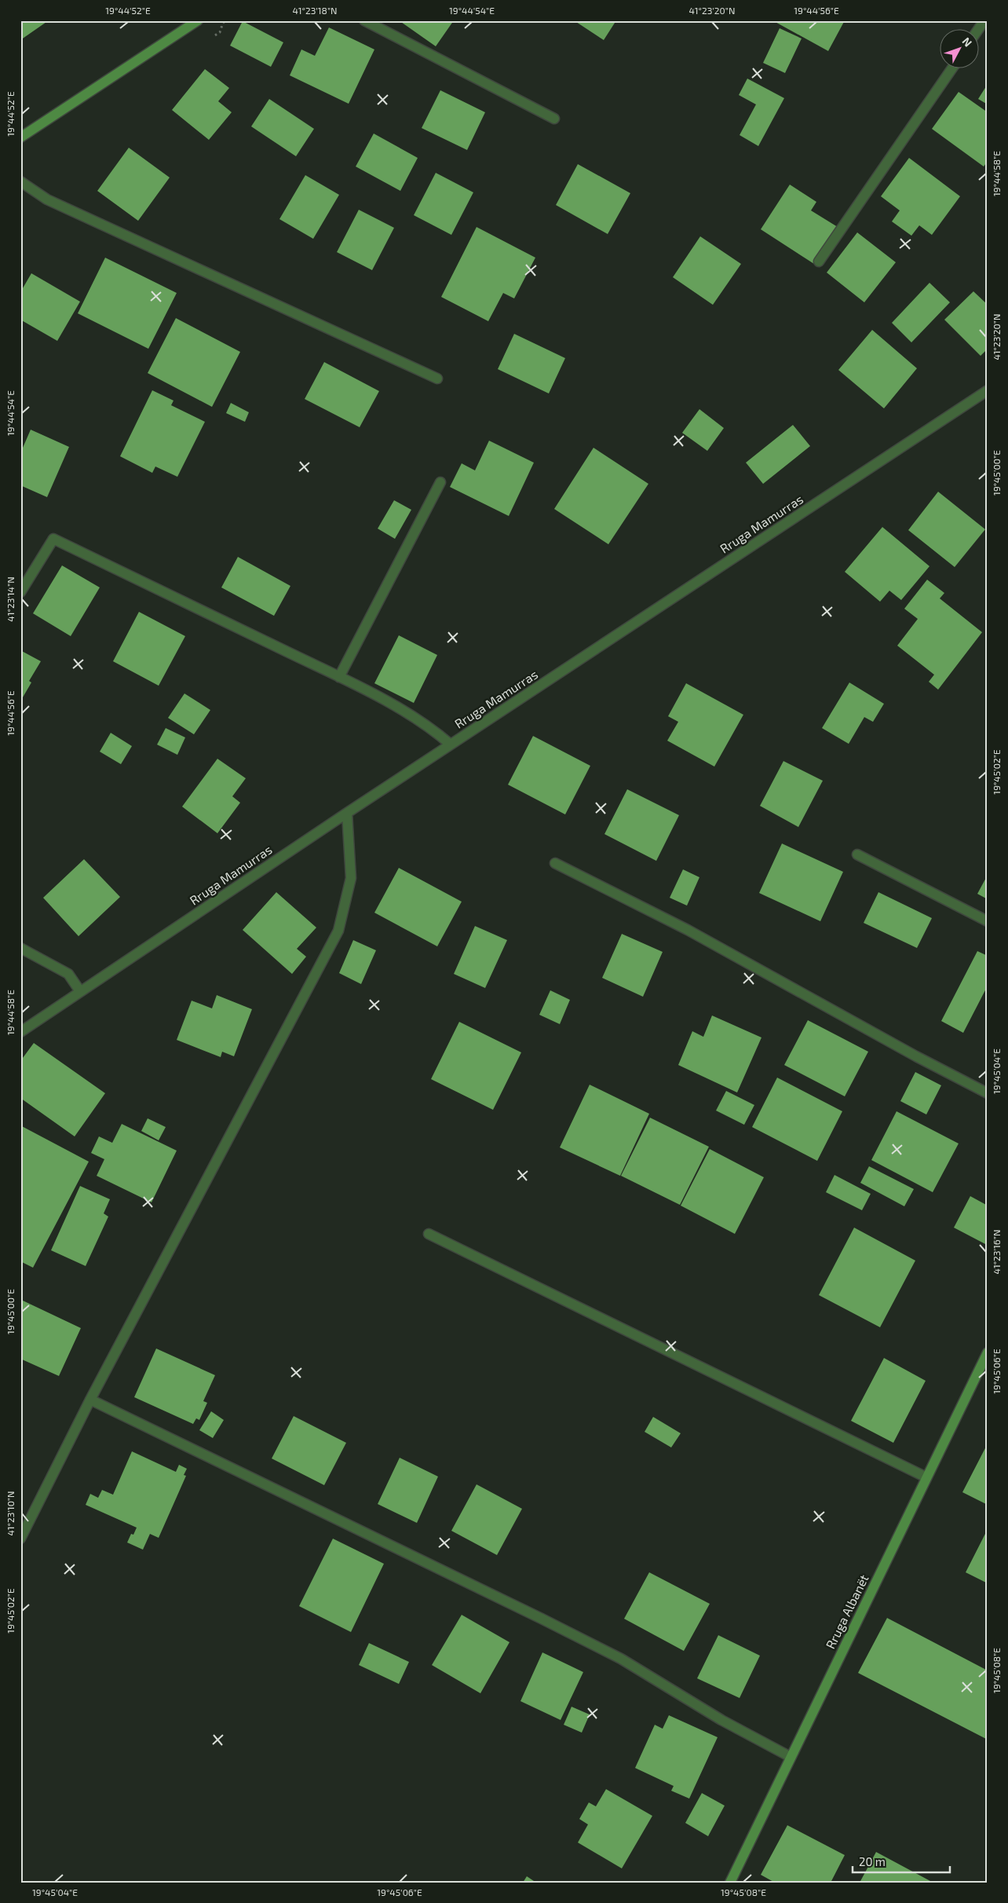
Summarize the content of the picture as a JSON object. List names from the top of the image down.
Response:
{
  "streets": {
    "street": ["Rruga Mamurras", "Rruga Albanët"]
  },
  "scale_bar": "20 m",
  "north": "top right",
  "coordinates": [
    "19°44'52\"E",
    "41°23'18\"N",
    "19°44'54\"E",
    "41°23'20\"N",
    "19°44'56\"E",
    "19°44'58\"E",
    "19°45'00\"E",
    "41°23'14\"N",
    "19°45'02\"E",
    "19°45'04\"E",
    "41°23'16\"N",
    "19°45'06\"E",
    "41°23'10\"N",
    "19°45'08\"E"
  ]
}
